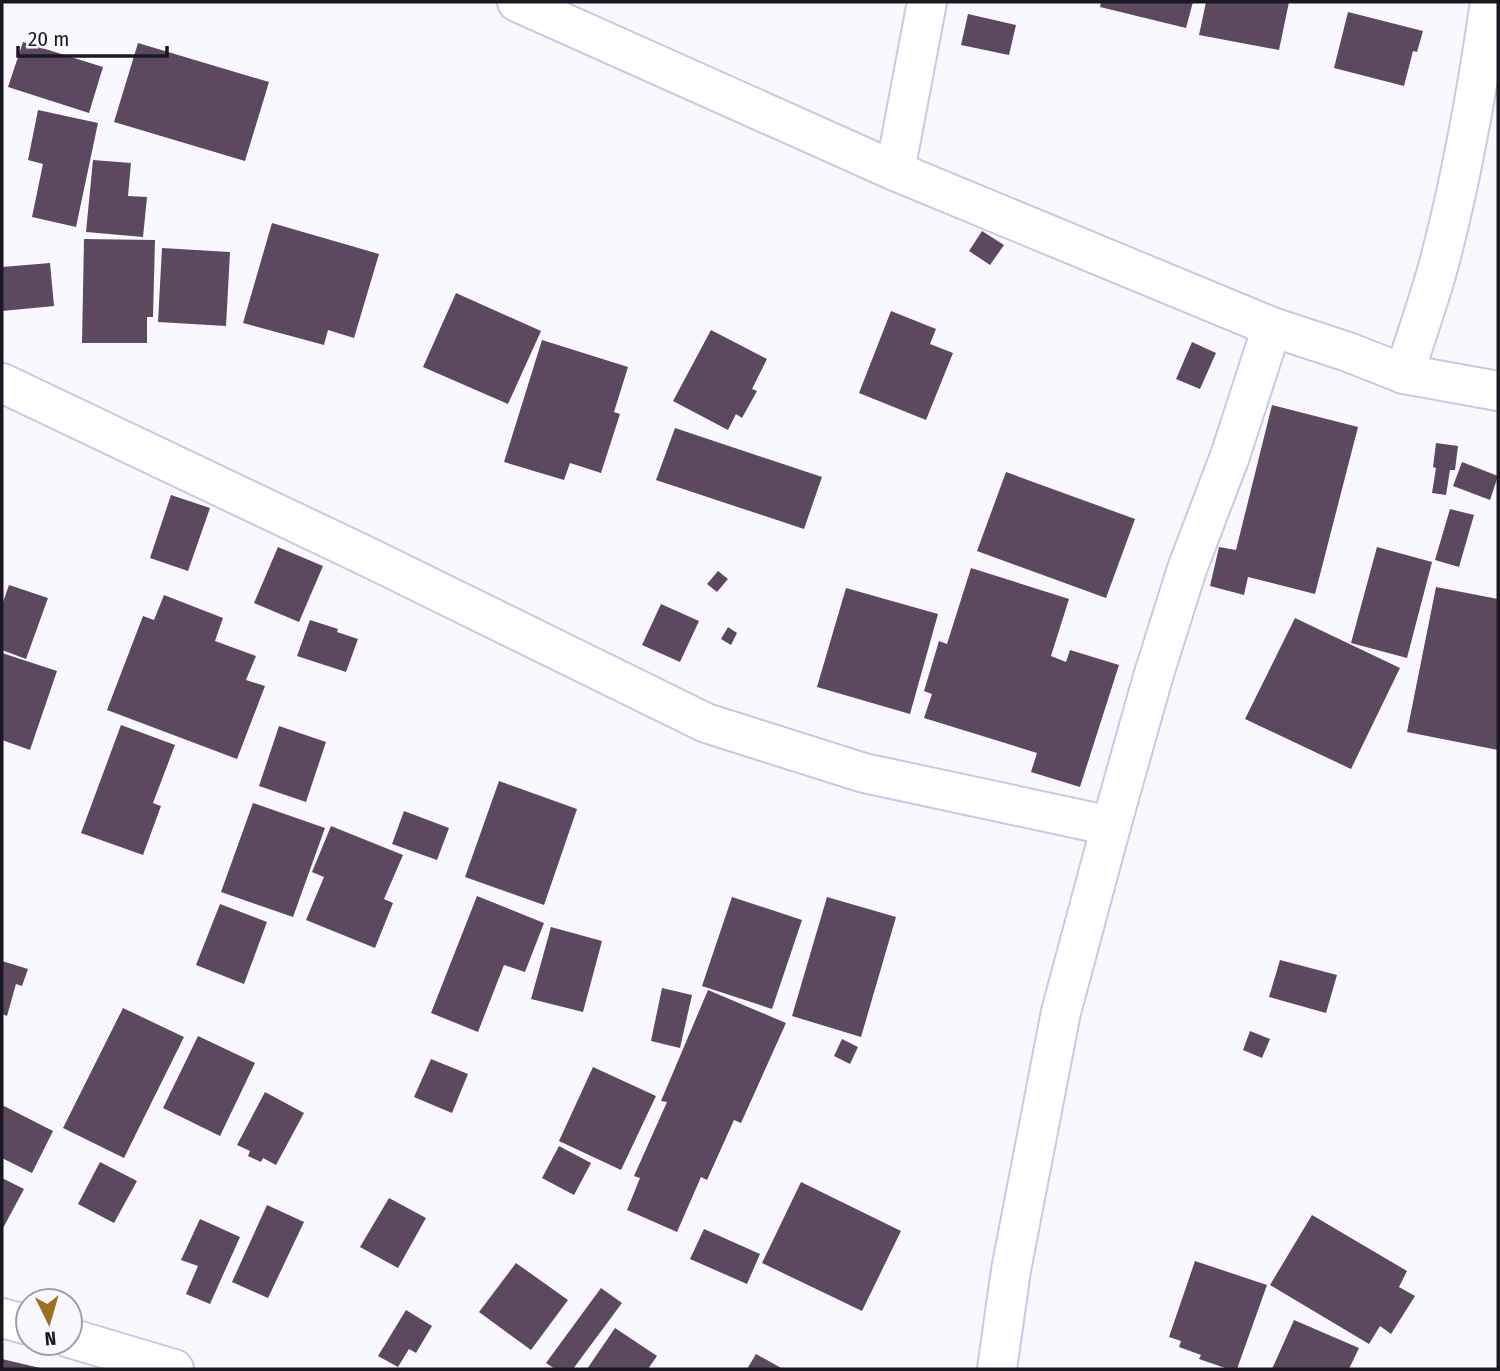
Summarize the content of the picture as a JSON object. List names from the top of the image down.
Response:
{
  "scale_bar": "20 m",
  "north": "bottom"
}
